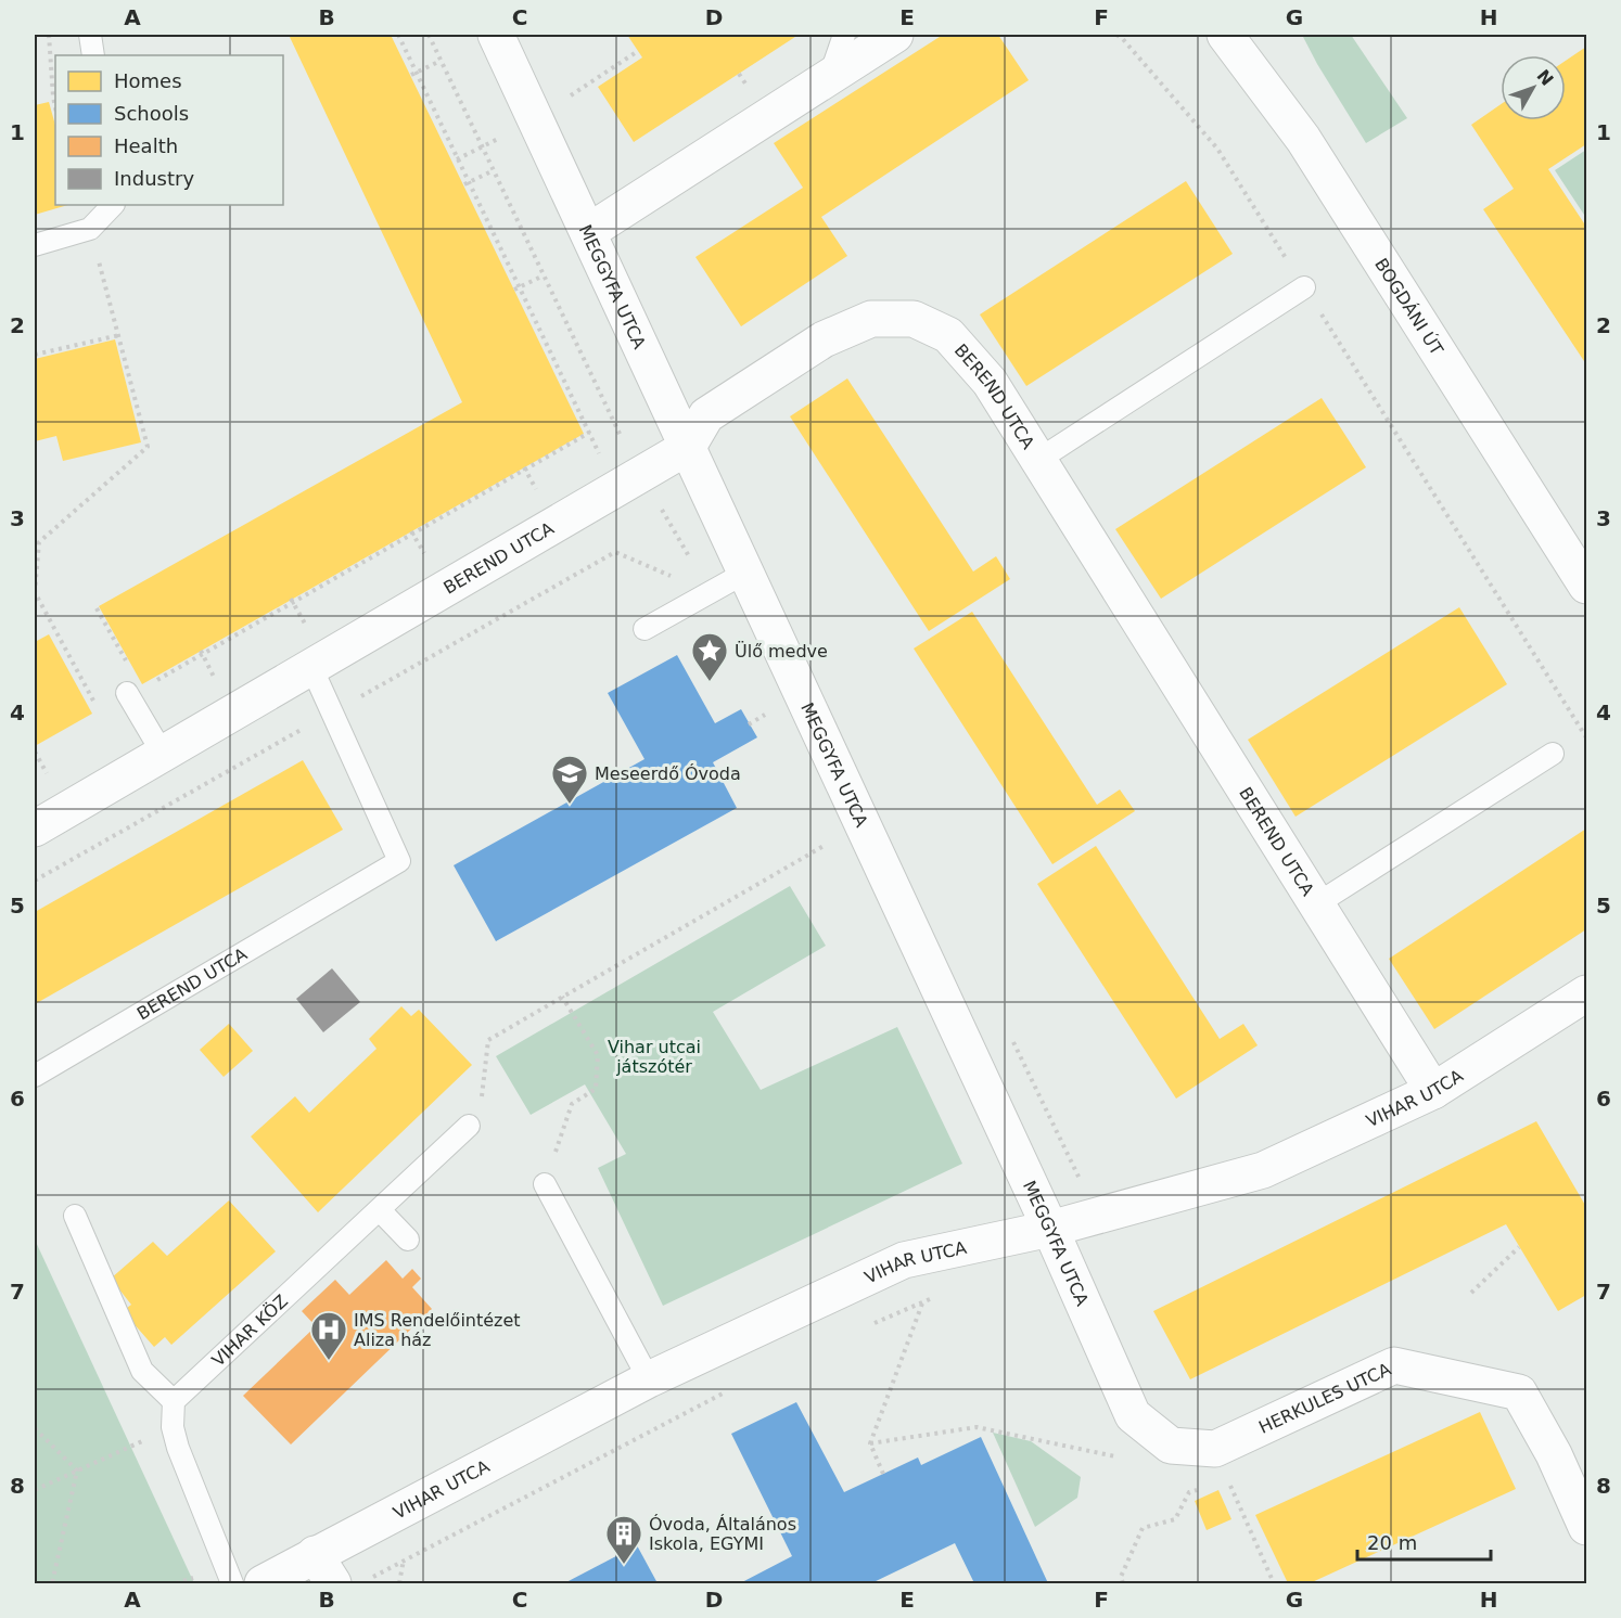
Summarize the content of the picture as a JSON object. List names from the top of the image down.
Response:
{
  "streets": {
    "street": [
      "MEGGYFA UTCA",
      "BOGDÁNI ÚT",
      "BEREND UTCA",
      "VIHAR UTCA",
      "HERKULES UTCA"
    ],
    "lane": ["VIHAR KÖZ"]
  },
  "crossings": [
    ["MEGGYFA UTCA", "BEREND UTCA"],
    ["MEGGYFA UTCA", "VIHAR UTCA"],
    ["MEGGYFA UTCA", "HERKULES UTCA"],
    ["BEREND UTCA", "VIHAR UTCA"]
  ],
  "parks": ["Vihar utcai játszótér"],
  "places": {
    "place": ["Ülő medve"],
    "school or university": ["Meseerdő Óvoda"],
    "hospital": ["IMS Rendelőintézet Aliza ház"],
    "building": ["Óvoda, Általános Iskola, EGYMI"]
  },
  "legend": [
    "Homes",
    "Schools",
    "Health",
    "Industry"
  ],
  "scale_bar": "20 m",
  "north": "top right",
  "grid": {
    "columns": [
      "A",
      "B",
      "C",
      "D",
      "E",
      "F",
      "G",
      "H"
    ],
    "rows": [
      "1",
      "2",
      "3",
      "4",
      "5",
      "6",
      "7",
      "8"
    ]
  }
}
